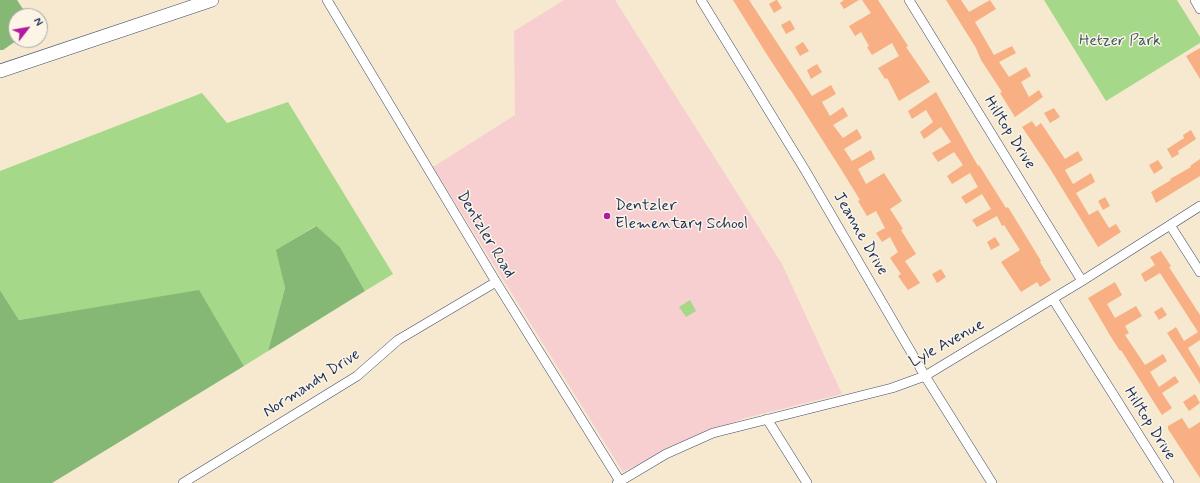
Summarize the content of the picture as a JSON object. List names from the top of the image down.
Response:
{
  "streets": {
    "street": [
      "Hilltop Drive",
      "Jeanne Drive",
      "Dentzler Road",
      "Lyle Avenue",
      "Normandy Drive"
    ]
  },
  "crossings": [
    ["Hilltop Drive", "Lyle Avenue"],
    ["Jeanne Drive", "Lyle Avenue"],
    ["Dentzler Road", "Lyle Avenue"],
    ["Dentzler Road", "Normandy Drive"]
  ],
  "parks": ["Hetzer Park"],
  "places": ["Dentzler Elementary School"],
  "north": "top right"
}
